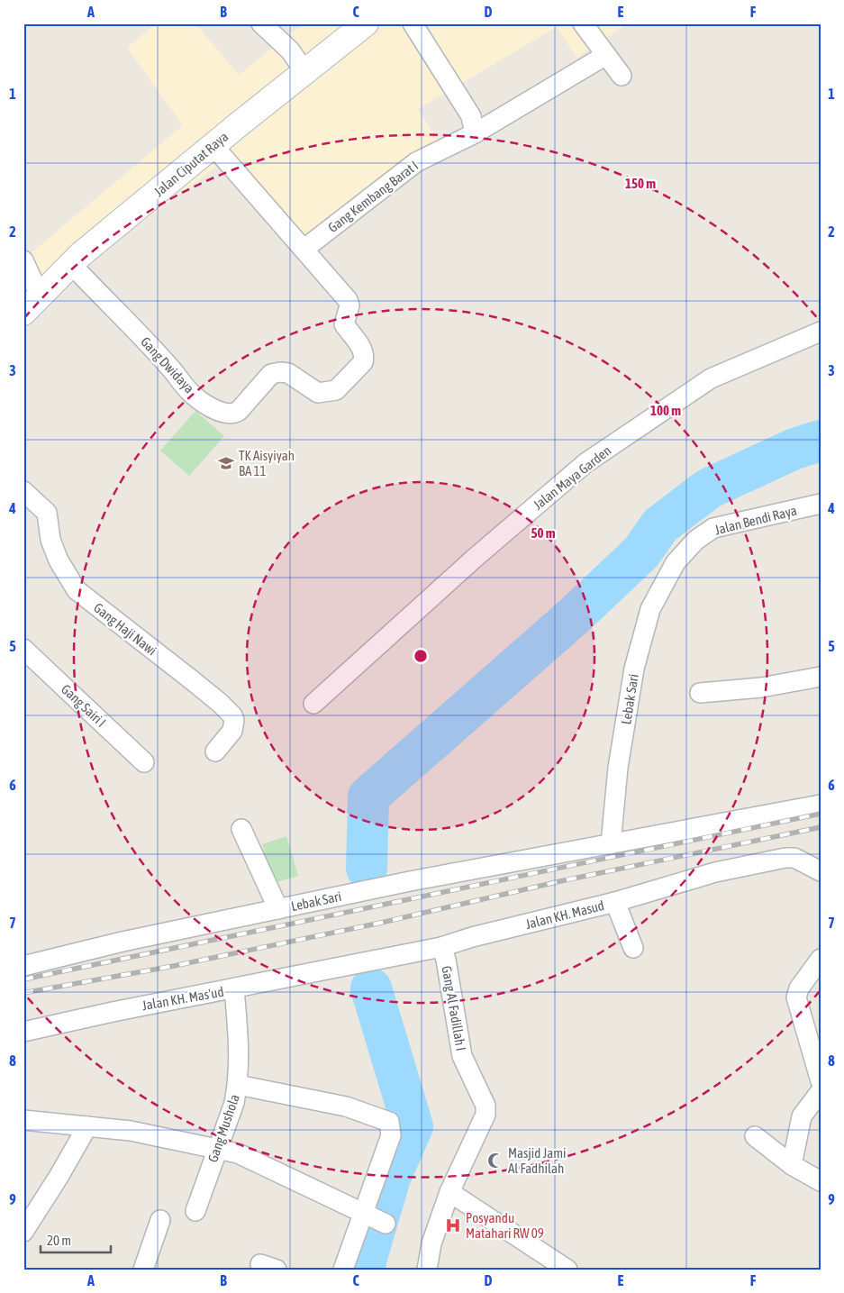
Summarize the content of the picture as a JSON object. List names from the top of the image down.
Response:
{
  "streets": {
    "main road": ["Jalan Ciputat Raya"],
    "street": [
      "Gang Kembang Barat I",
      "Gang Dwidaya",
      "Jalan Maya Garden",
      "Jalan Bendi Raya",
      "Gang Haji Nawi",
      "Lebak Sari",
      "Gang Sairi I",
      "Jalan KH. Masud",
      "Jalan KH. Mas'ud",
      "Gang Al Fadillah I",
      "Gang Mushola"
    ]
  },
  "crossings": [
    ["Jalan Ciputat Raya", "Gang Dwidaya"],
    ["Gang Kembang Barat I", "Gang Dwidaya"],
    ["Jalan Bendi Raya", "Lebak Sari"],
    ["Jalan KH. Masud", "Jalan KH. Mas'ud"],
    ["Jalan KH. Masud", "Gang Al Fadillah I"],
    ["Jalan KH. Mas'ud", "Gang Mushola"]
  ],
  "places": {
    "school or university": ["TK Aisyiyah BA 11"],
    "mosque": ["Masjid Jami Al Fadhilah"],
    "hospital": ["Posyandu Matahari RW 09"]
  },
  "scale_bar": "20 m",
  "grid": {
    "columns": [
      "A",
      "B",
      "C",
      "D",
      "E",
      "F"
    ],
    "rows": [
      "1",
      "2",
      "3",
      "4",
      "5",
      "6",
      "7",
      "8",
      "9"
    ]
  },
  "rings": ["150 m", "100 m", "50 m"]
}
